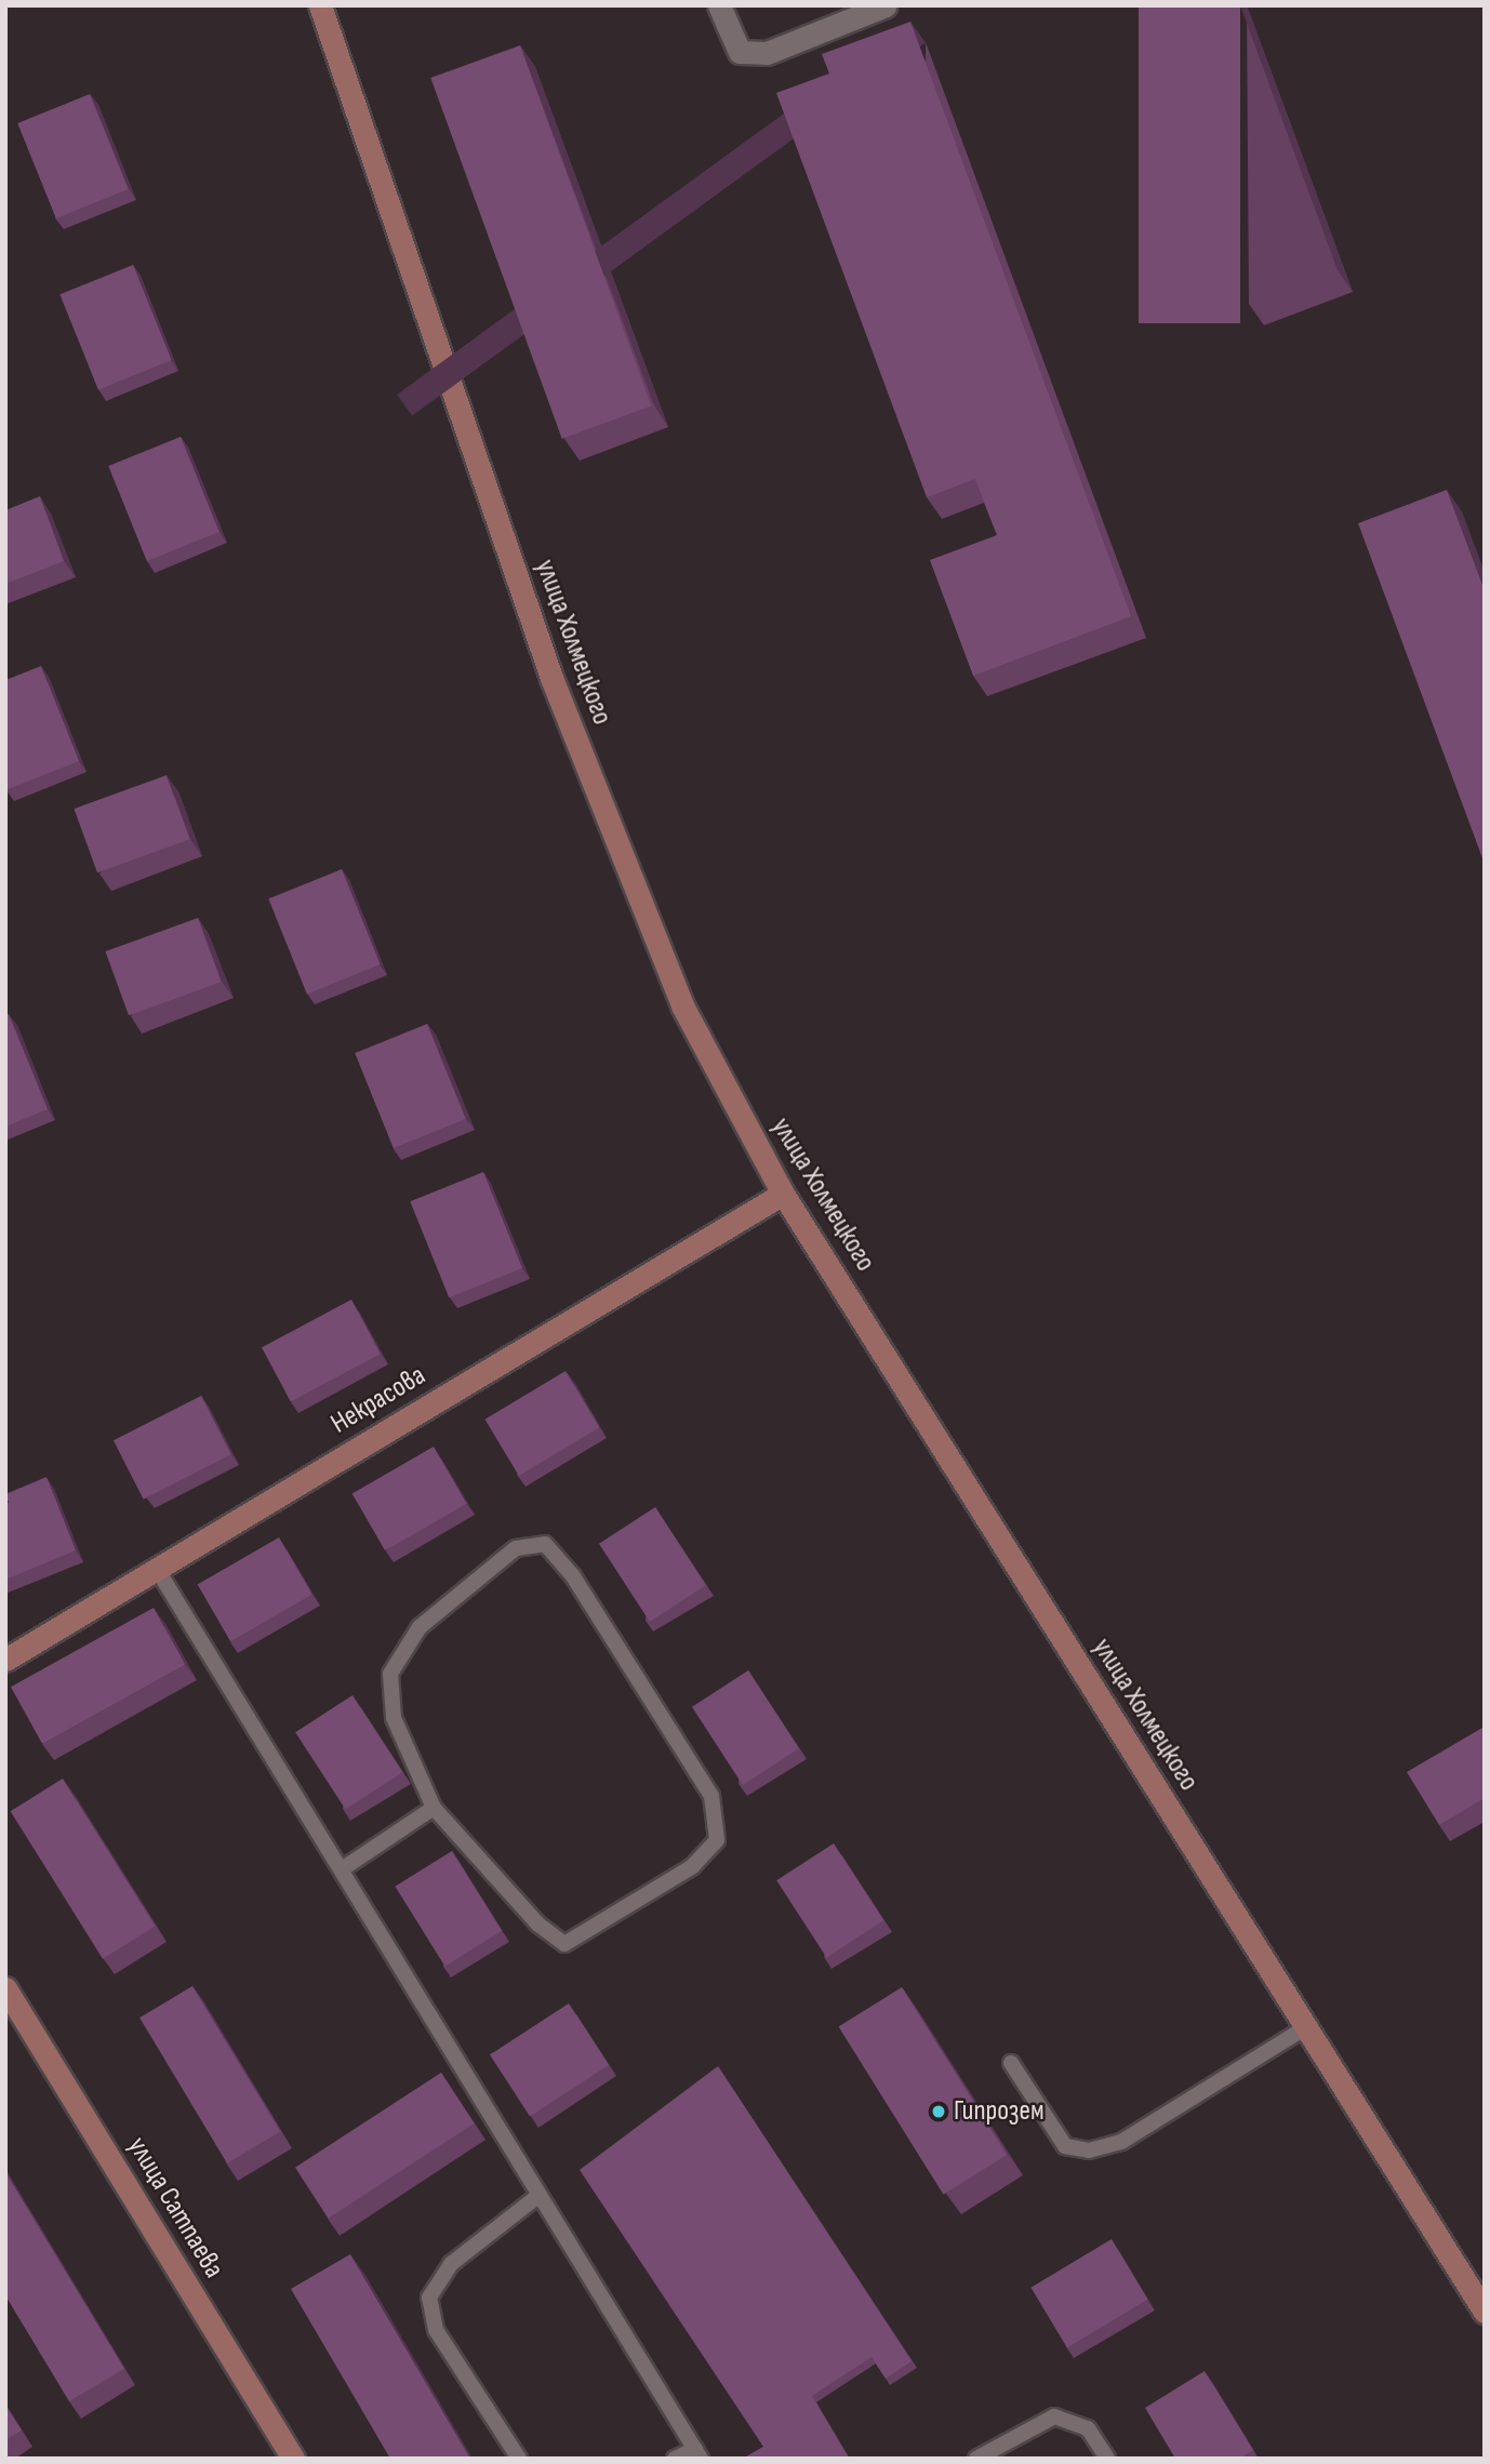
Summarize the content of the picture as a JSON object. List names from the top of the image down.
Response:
{
  "streets": {
    "street": ["улица Холмецкого", "Некрасова", "улица Сатпаева"]
  },
  "crossings": [
    ["улица Холмецкого", "Некрасова"]
  ],
  "places": ["Гипрозем"]
}
